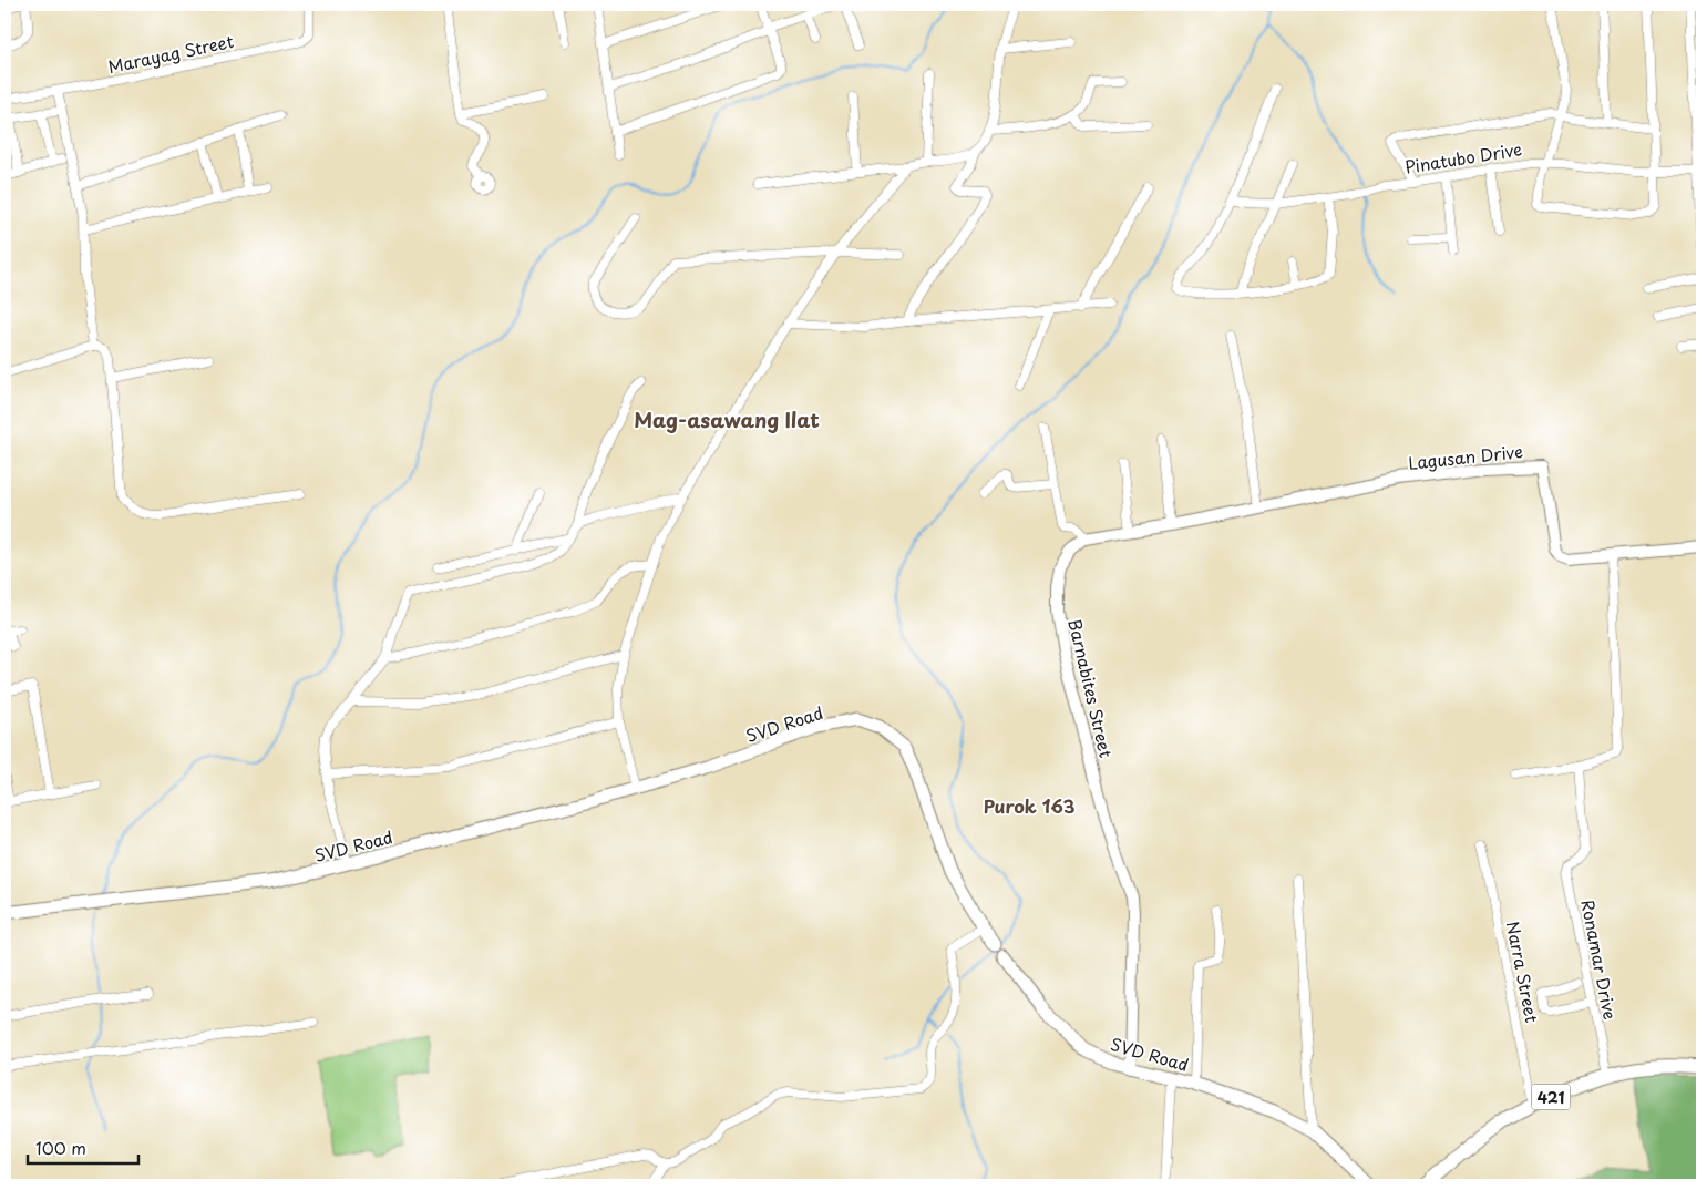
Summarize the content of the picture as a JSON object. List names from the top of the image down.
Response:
{
  "streets": {
    "main road": ["SVD Road", "421"],
    "street": [
      "Marayag Street",
      "Pinatubo Drive",
      "Lagusan Drive",
      "Barnabites Street",
      "Ronamar Drive",
      "Narra Street"
    ]
  },
  "crossings": [
    ["Barnabites Street", "SVD Road"],
    ["Ronamar Drive", "421"],
    ["Narra Street", "421"]
  ],
  "districts": ["Mag-asawang Ilat", "Purok 163"],
  "scale_bar": "100 m"
}
